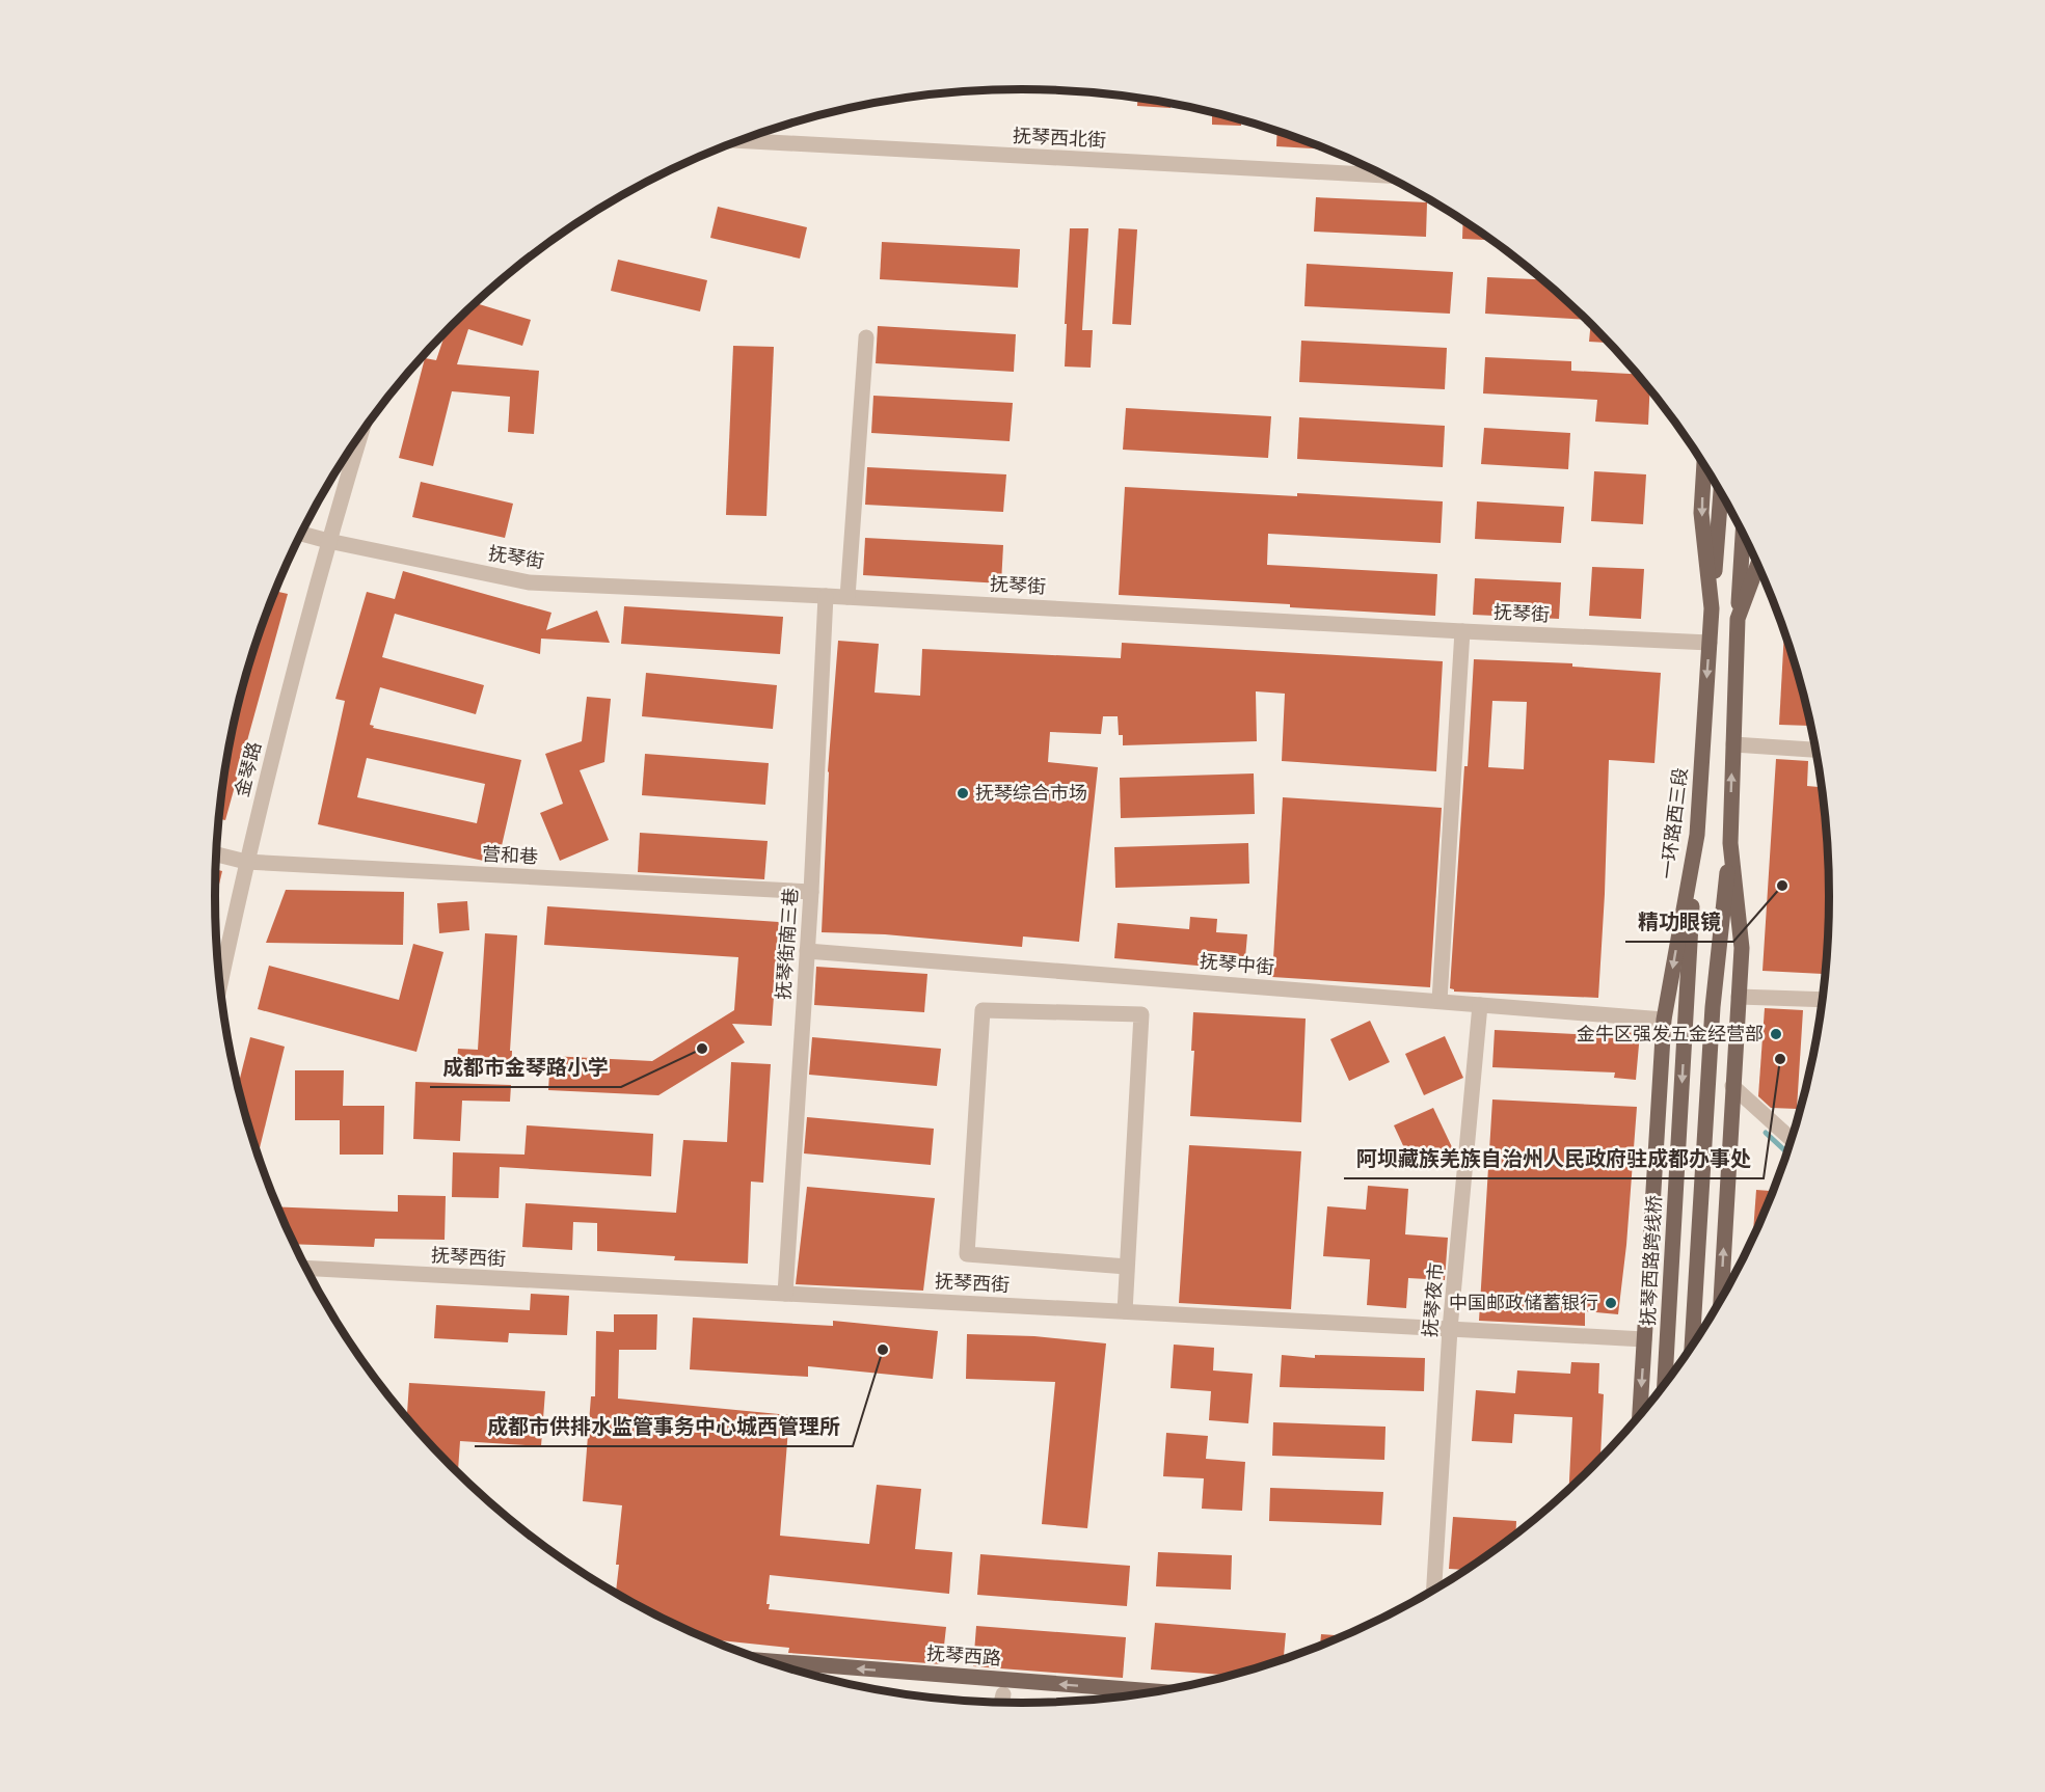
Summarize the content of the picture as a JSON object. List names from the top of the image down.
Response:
{
  "streets": {
    "main road": ["一环路西三段", "抚琴西路跨线桥", "抚琴西路"],
    "street": [
      "抚琴西北街",
      "抚琴街",
      "金琴路",
      "营和巷",
      "抚琴街南三巷",
      "抚琴中街",
      "抚琴西街",
      "抚琴夜市"
    ]
  },
  "crossings": [
    ["抚琴街", "金琴路"],
    ["抚琴街", "一环路西三段"],
    ["抚琴街", "抚琴街南三巷"],
    ["金琴路", "营和巷"],
    ["一环路西三段", "抚琴中街"],
    ["一环路西三段", "抚琴西街"],
    ["一环路西三段", "抚琴西路跨线桥"],
    ["营和巷", "抚琴街南三巷"],
    ["抚琴街南三巷", "抚琴中街"],
    ["抚琴街南三巷", "抚琴西街"],
    ["抚琴中街", "抚琴夜市"],
    ["抚琴西街", "抚琴夜市"]
  ],
  "one_way": ["抚琴西路"],
  "places": [
    "抚琴综合市场",
    "精功眼镜",
    "金牛区强发五金经营部",
    "成都市金琴路小学",
    "阿坝藏族羌族自治州人民政府驻成都办事处",
    "中国邮政储蓄银行",
    "成都市供排水监管事务中心城西管理所"
  ]
}
